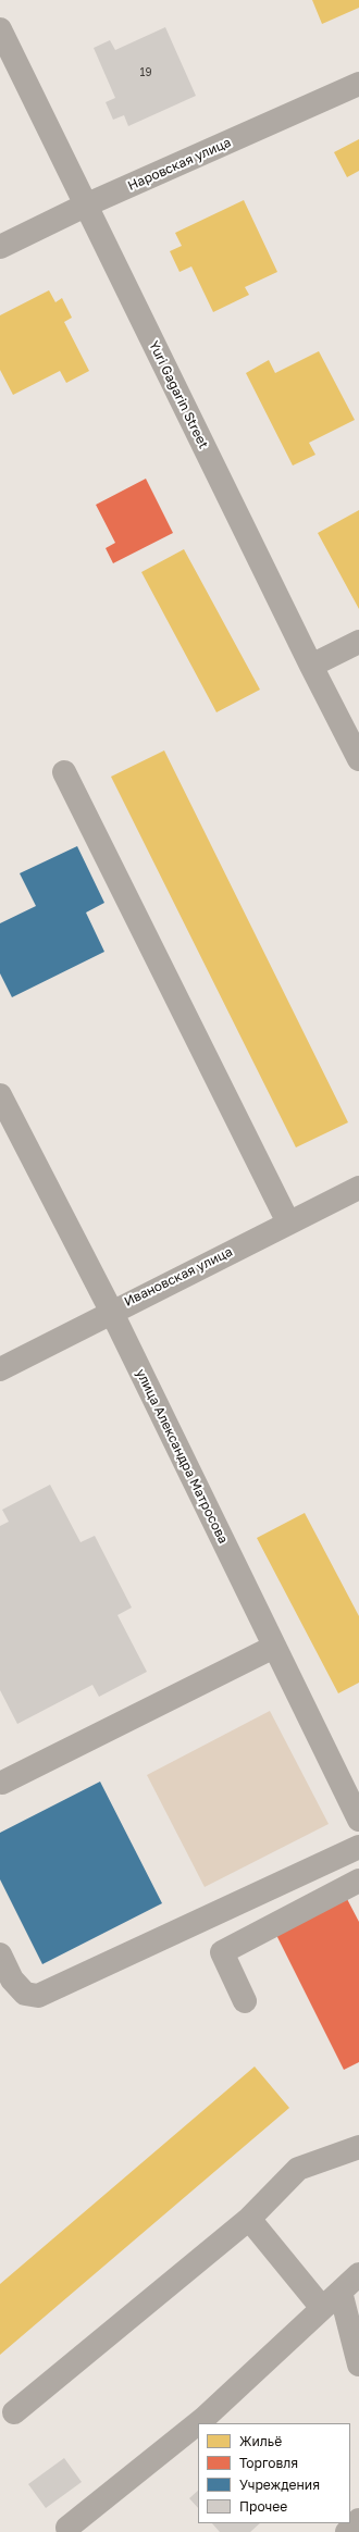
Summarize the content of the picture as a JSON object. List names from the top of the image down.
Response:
{
  "streets": {
    "street": [
      "Наровская улица",
      "Yuri Gagarin Street",
      "Ивановская улица",
      "улица Александра Матросова"
    ]
  },
  "crossings": [
    ["Наровская улица", "Yuri Gagarin Street"],
    ["Ивановская улица", "улица Александра Матросова"]
  ],
  "house_numbers": ["19"],
  "legend": [
    "Жильё",
    "Торговля",
    "Учреждения",
    "Прочее"
  ]
}
